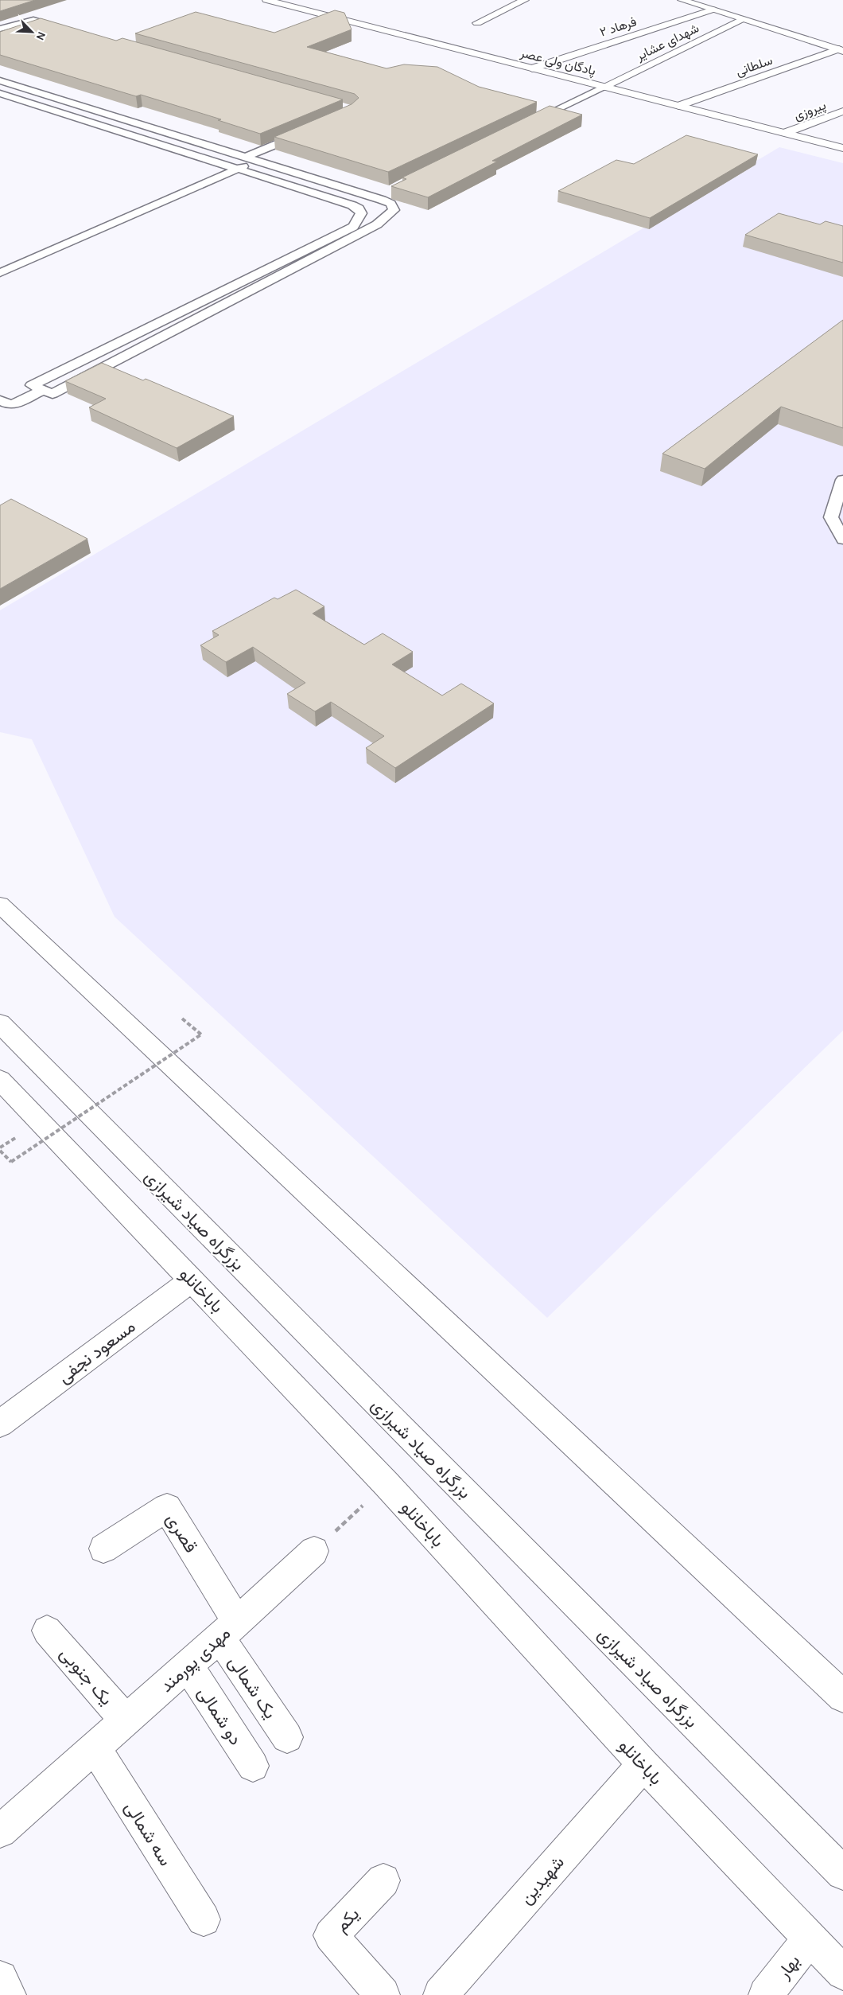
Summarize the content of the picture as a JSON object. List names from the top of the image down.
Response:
{
  "streets": {
    "main road": [
      "فرهاد ۲",
      "شهدای عشایر",
      "پادگان ولی عصر",
      "سلطانی",
      "پیروزی",
      "بزرگراه صیاد شیرازی",
      "باباخانلو",
      "مسعود نجفی",
      "قصری",
      "مهدی پورمند",
      "یک جنوبی",
      "یک شمالی",
      "دو شمالی",
      "سه شمالی",
      "شهیدین",
      "یکم",
      "بهار"
    ]
  },
  "crossings": [
    ["فرهاد ۲", "پادگان ولی عصر"],
    ["شهدای عشایر", "پادگان ولی عصر"],
    ["پادگان ولی عصر", "سلطانی"],
    ["پادگان ولی عصر", "پیروزی"],
    ["باباخانلو", "مسعود نجفی"],
    ["باباخانلو", "شهیدین"],
    ["باباخانلو", "بهار"],
    ["قصری", "مهدی پورمند"],
    ["قصری", "یک شمالی"],
    ["مهدی پورمند", "یک جنوبی"],
    ["مهدی پورمند", "یک شمالی"],
    ["مهدی پورمند", "دو شمالی"],
    ["مهدی پورمند", "سه شمالی"]
  ],
  "north": "bottom right"
}
